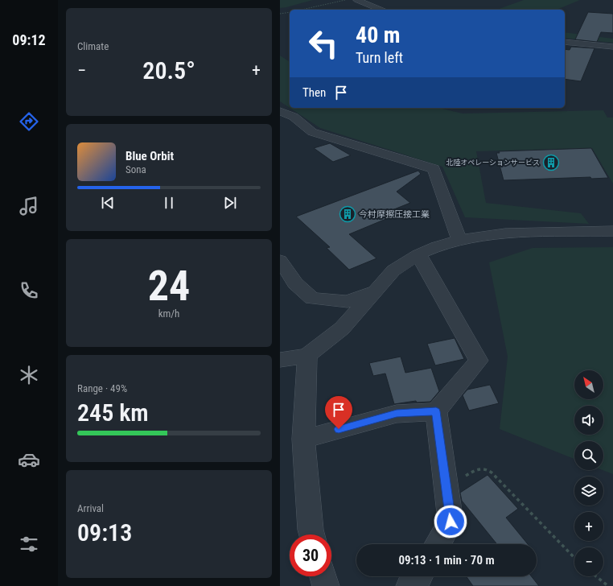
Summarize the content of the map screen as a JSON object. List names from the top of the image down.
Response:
{
  "places": {
    "building": ["北陸オペレーションサービス", "今村摩擦圧接工業"]
  },
  "north": "top left",
  "page": {
    "tabs": "09:12",
    "tile": [
      "Climate",
      ["24", "km/h"],
      ["Range · 49%", "245 km"],
      ["Arrival", "09:13"]
    ],
    "turn": ["40 m", "Turn left"],
    "heat": ["−", "20.5°", "+"],
    "then": "Then",
    "song": ["Blue Orbit", "Sona"],
    "map_buttons": ["+", "−"],
    "limit": "30",
    "trip": "09:13 · 1 min · 70 m"
  }
}
